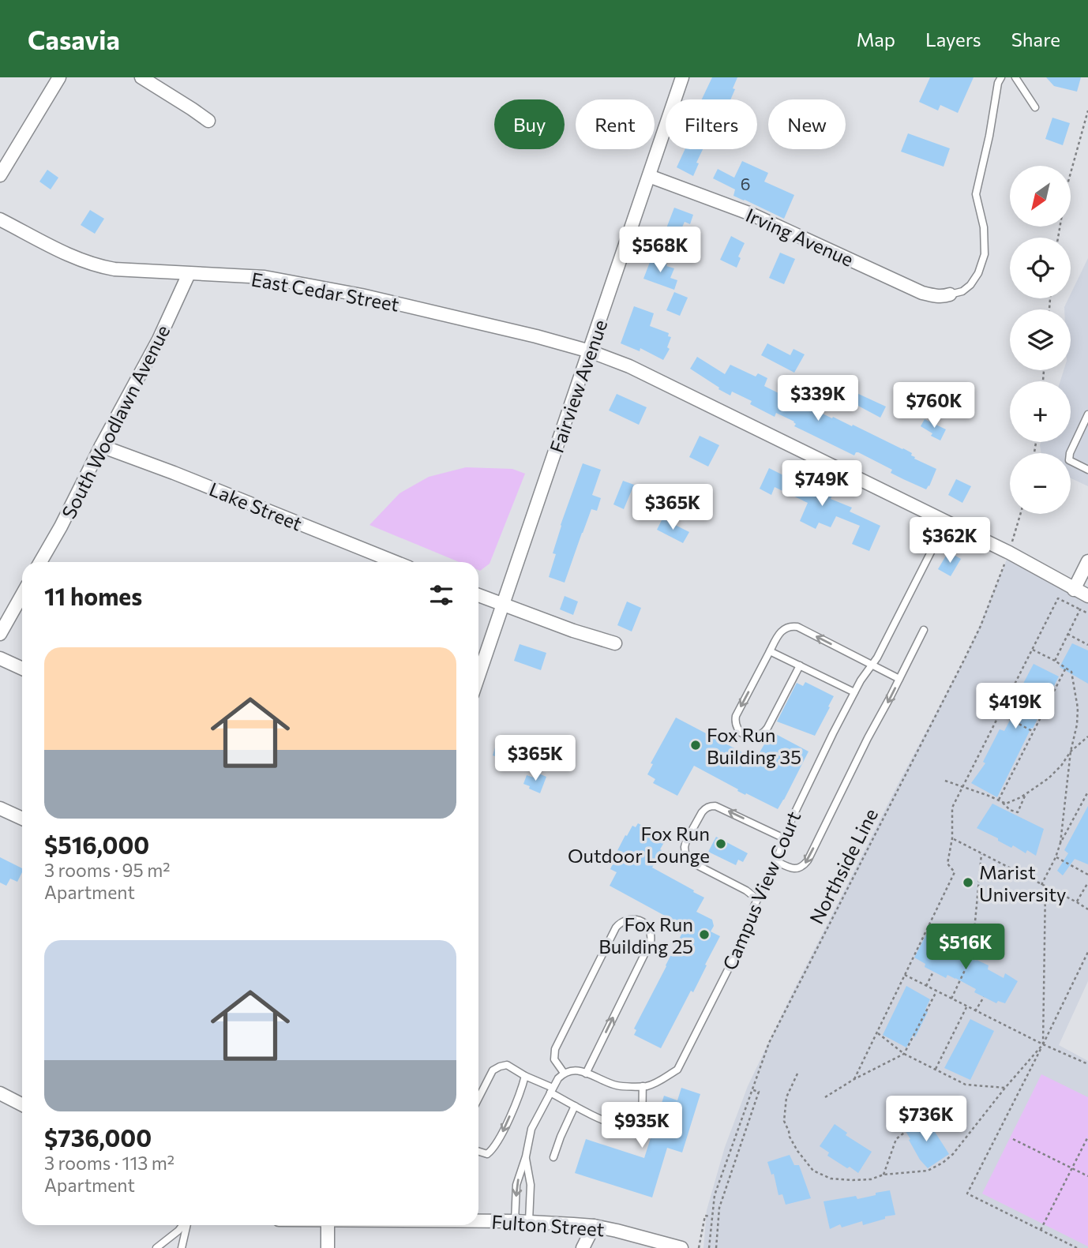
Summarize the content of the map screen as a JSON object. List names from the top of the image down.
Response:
{
  "streets": {
    "street": [
      "Irving Avenue",
      "East Cedar Street",
      "Fairview Avenue",
      "South Woodlawn Avenue",
      "Lake Street",
      "Fulton Street"
    ],
    "lane": ["Campus View Court"],
    "path": ["Northside Line"]
  },
  "crossings": [
    ["Irving Avenue", "Fairview Avenue"],
    ["East Cedar Street", "Fairview Avenue"],
    ["East Cedar Street", "South Woodlawn Avenue"],
    ["East Cedar Street", "Northside Line"],
    ["East Cedar Street", "Campus View Court"],
    ["South Woodlawn Avenue", "Lake Street"]
  ],
  "places": [
    "Fox Run Building 35",
    "Fox Run Outdoor Lounge",
    "Marist University",
    "Fox Run Building 25"
  ],
  "house_numbers": ["6"],
  "north": "bottom left",
  "page": {
    "header": "Casavia",
    "nav": ["Map", "Layers", "Share"],
    "chip": [
      "Buy",
      "Rent",
      "Filters",
      "New"
    ],
    "map_buttons": ["+", "−"],
    "price": [
      "$568K",
      "$339K",
      "$760K",
      "$749K",
      "$365K",
      "$362K",
      "$419K",
      "$365K",
      "$516K",
      "$736K",
      "$935K"
    ],
    "heading": "11 homes",
    "list": [
      {
        "name": "$516,000",
        "note": "3 rooms · 95 m² · Apartment"
      },
      {
        "name": "$736,000",
        "note": "3 rooms · 113 m² · Apartment"
      }
    ]
  }
}
